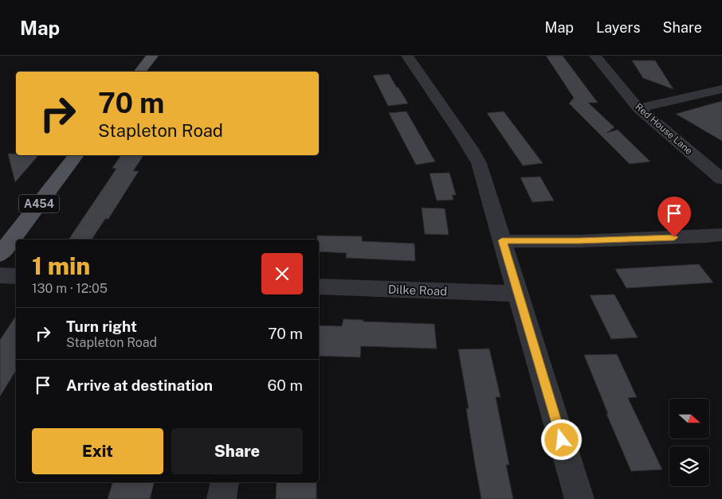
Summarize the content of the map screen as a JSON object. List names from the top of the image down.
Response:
{
  "streets": {
    "main road": ["A454"],
    "street": ["Red House Lane", "Dilke Road"]
  },
  "north": "right",
  "page": {
    "header": "Map",
    "nav": ["Map", "Layers", "Share"],
    "turn": ["70 m", "Stapleton Road"],
    "heading": ["1 min", "130 m · 12:05"],
    "list": [
      {
        "name": "Turn right",
        "note": "Stapleton Road",
        "value": "70 m"
      },
      {
        "name": "Arrive at destination",
        "value": "60 m"
      }
    ],
    "buttons": ["Exit", "Share"]
  }
}
